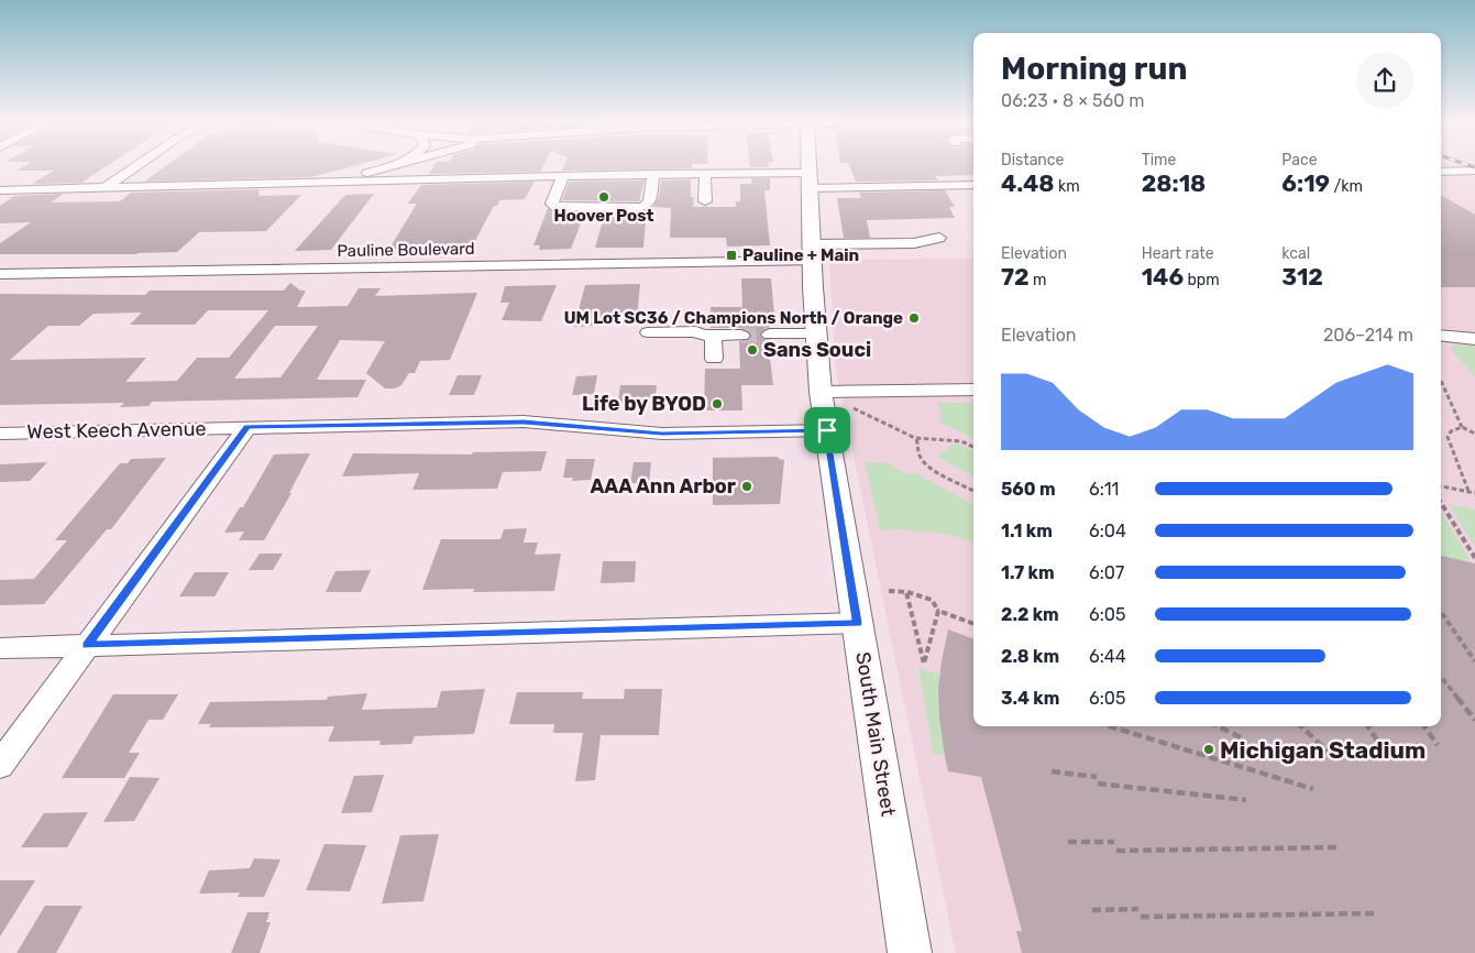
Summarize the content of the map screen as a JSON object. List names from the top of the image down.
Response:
{
  "streets": {
    "main road": ["South Main Street"],
    "street": ["Pauline Boulevard", "West Keech Avenue"]
  },
  "crossings": [
    ["Pauline Boulevard", "South Main Street"],
    ["West Keech Avenue", "South Main Street"]
  ],
  "places": {
    "other": [
      "Hoover Post",
      "UM Lot SC36 / Champions North / Orange",
      "Sans Souci",
      "Life by BYOD",
      "AAA Ann Arbor",
      "Michigan Stadium"
    ],
    "transit": ["Pauline + Main"]
  },
  "page": {
    "heading": ["Morning run", "06:23 · 8 × 560 m"],
    "stats": [
      ["Distance", "4.48 km"],
      ["Time", "28:18"],
      ["Pace", "6:19 /km"],
      ["Elevation", "72 m"],
      ["Heart rate", "146 bpm"],
      ["kcal", "312"]
    ],
    "chart": ["Elevation", "206–214 m"],
    "list": [
      {
        "name": "560 m",
        "note": "6:11"
      },
      {
        "name": "1.1 km",
        "note": "6:04"
      },
      {
        "name": "1.7 km",
        "note": "6:07"
      },
      {
        "name": "2.2 km",
        "note": "6:05"
      },
      {
        "name": "2.8 km",
        "note": "6:44"
      },
      {
        "name": "3.4 km",
        "note": "6:05"
      }
    ]
  }
}
